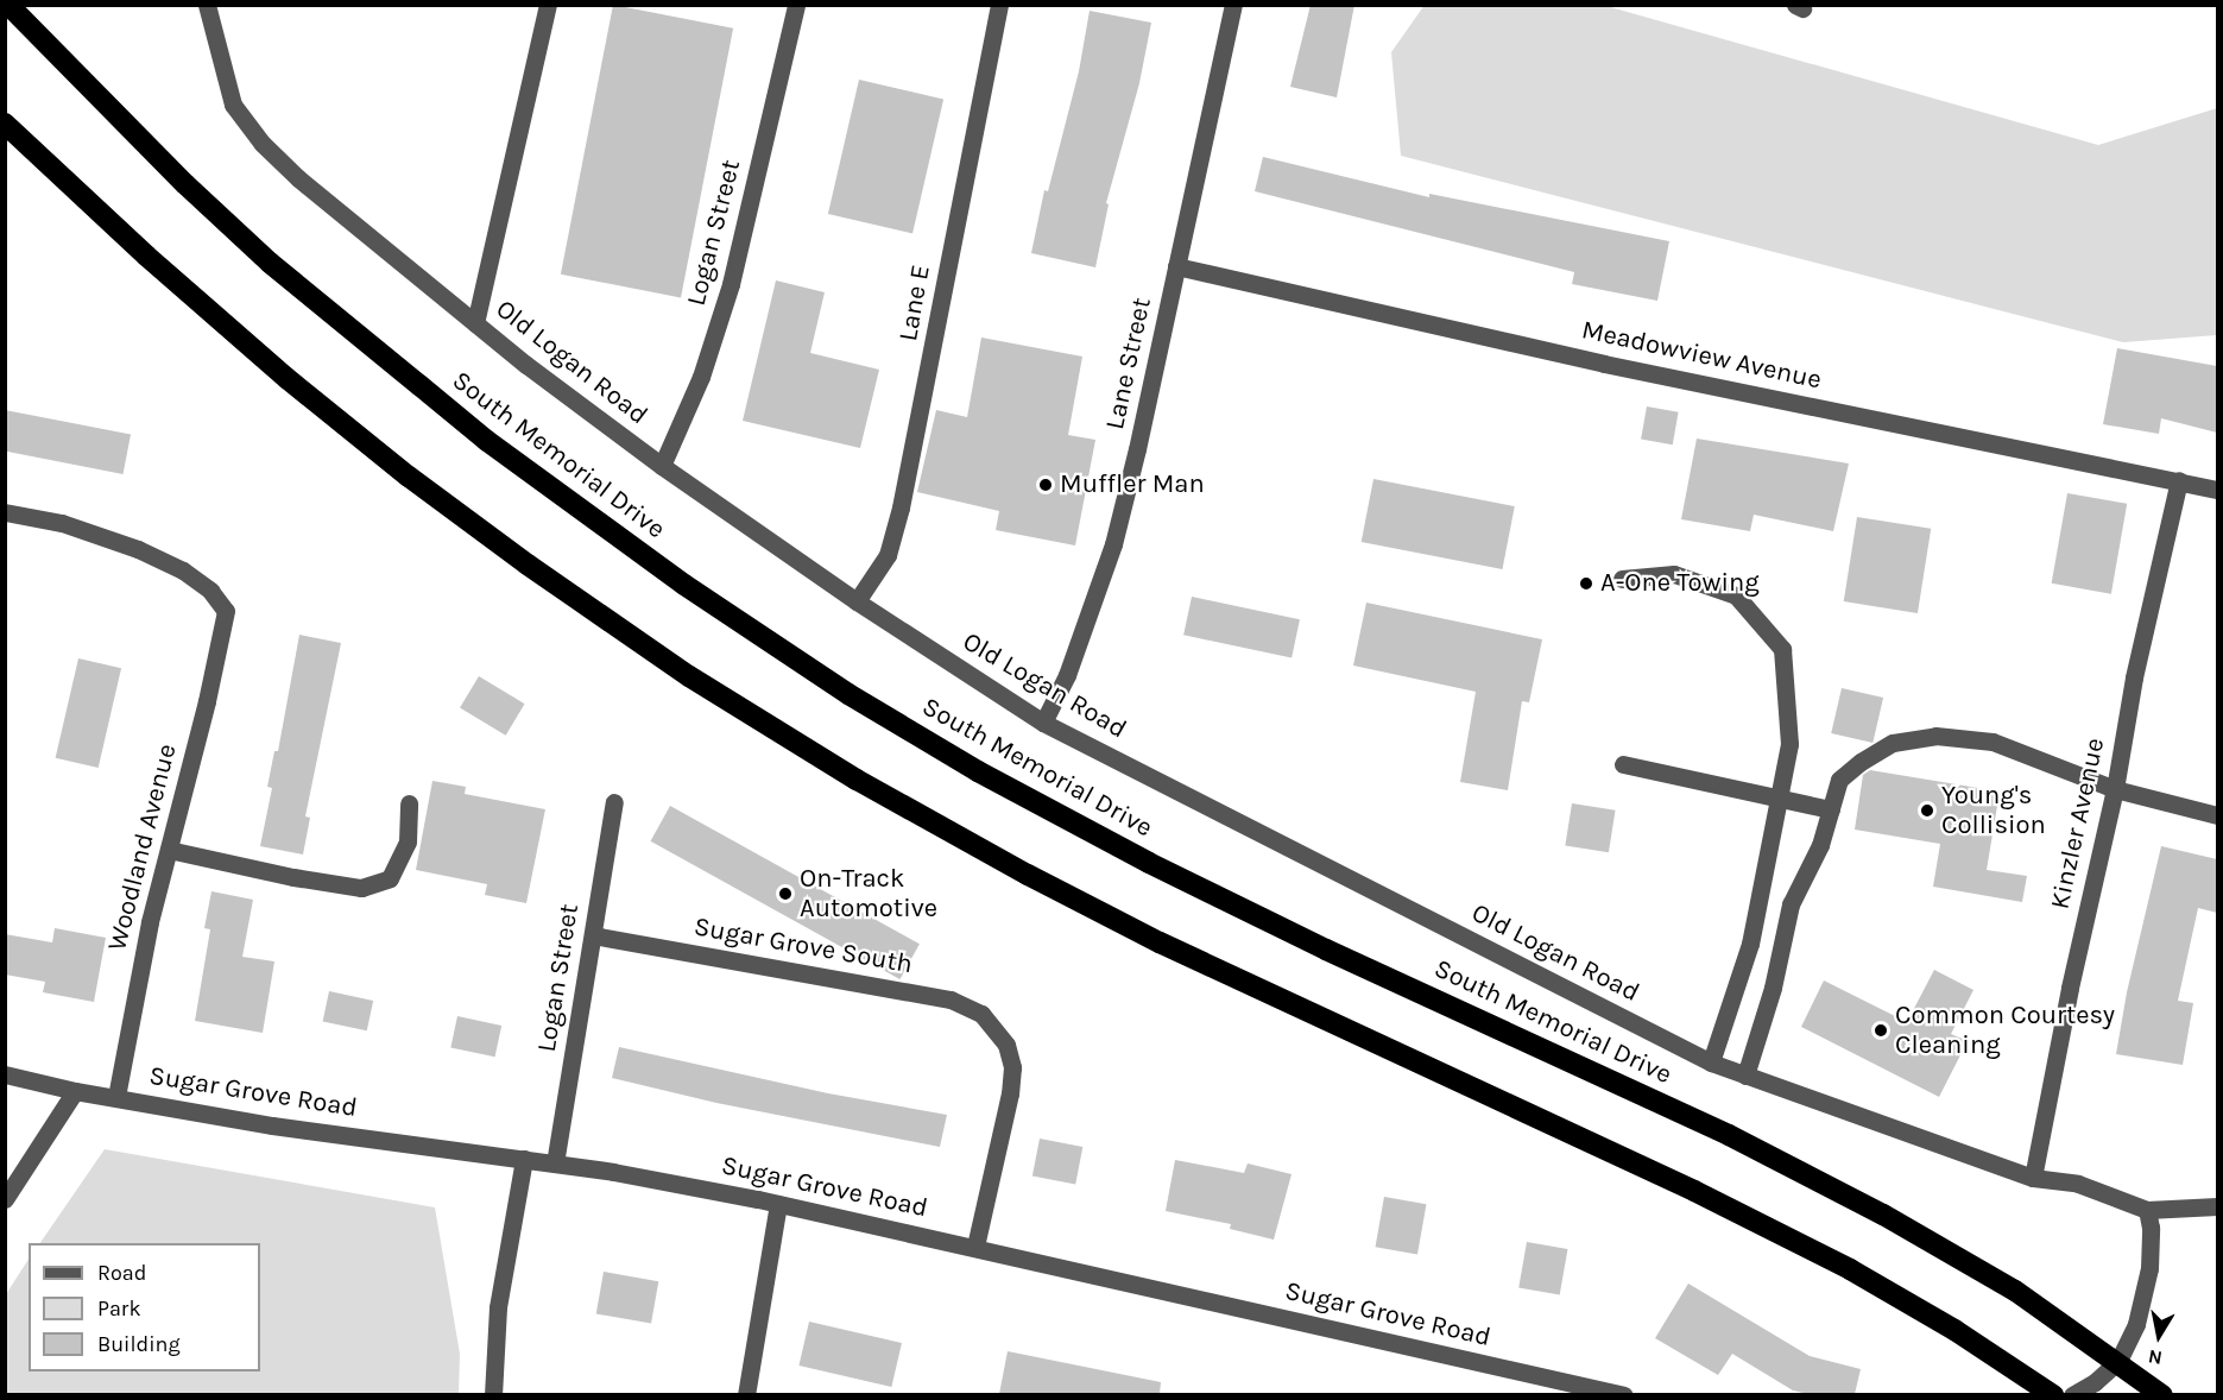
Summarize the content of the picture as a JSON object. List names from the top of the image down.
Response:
{
  "streets": {
    "highway": ["South Memorial Drive"],
    "street": [
      "Logan Street",
      "Lane E",
      "Meadowview Avenue",
      "Old Logan Road",
      "Lane Street",
      "Kinzler Avenue",
      "Woodland Avenue",
      "Sugar Grove South",
      "Sugar Grove Road"
    ]
  },
  "crossings": [
    ["Logan Street", "Old Logan Road"],
    ["Logan Street", "Sugar Grove South"],
    ["Logan Street", "Sugar Grove Road"],
    ["Lane E", "Old Logan Road"],
    ["Meadowview Avenue", "Lane Street"],
    ["Meadowview Avenue", "Kinzler Avenue"],
    ["Old Logan Road", "Lane Street"],
    ["Old Logan Road", "Kinzler Avenue"],
    ["Woodland Avenue", "Sugar Grove Road"],
    ["Sugar Grove South", "Sugar Grove Road"]
  ],
  "places": [
    "Muffler Man",
    "A-One Towing",
    "Young's Collision",
    "On-Track Automotive",
    "Common Courtesy Cleaning"
  ],
  "legend": ["Road", "Park", "Building"],
  "north": "bottom"
}
